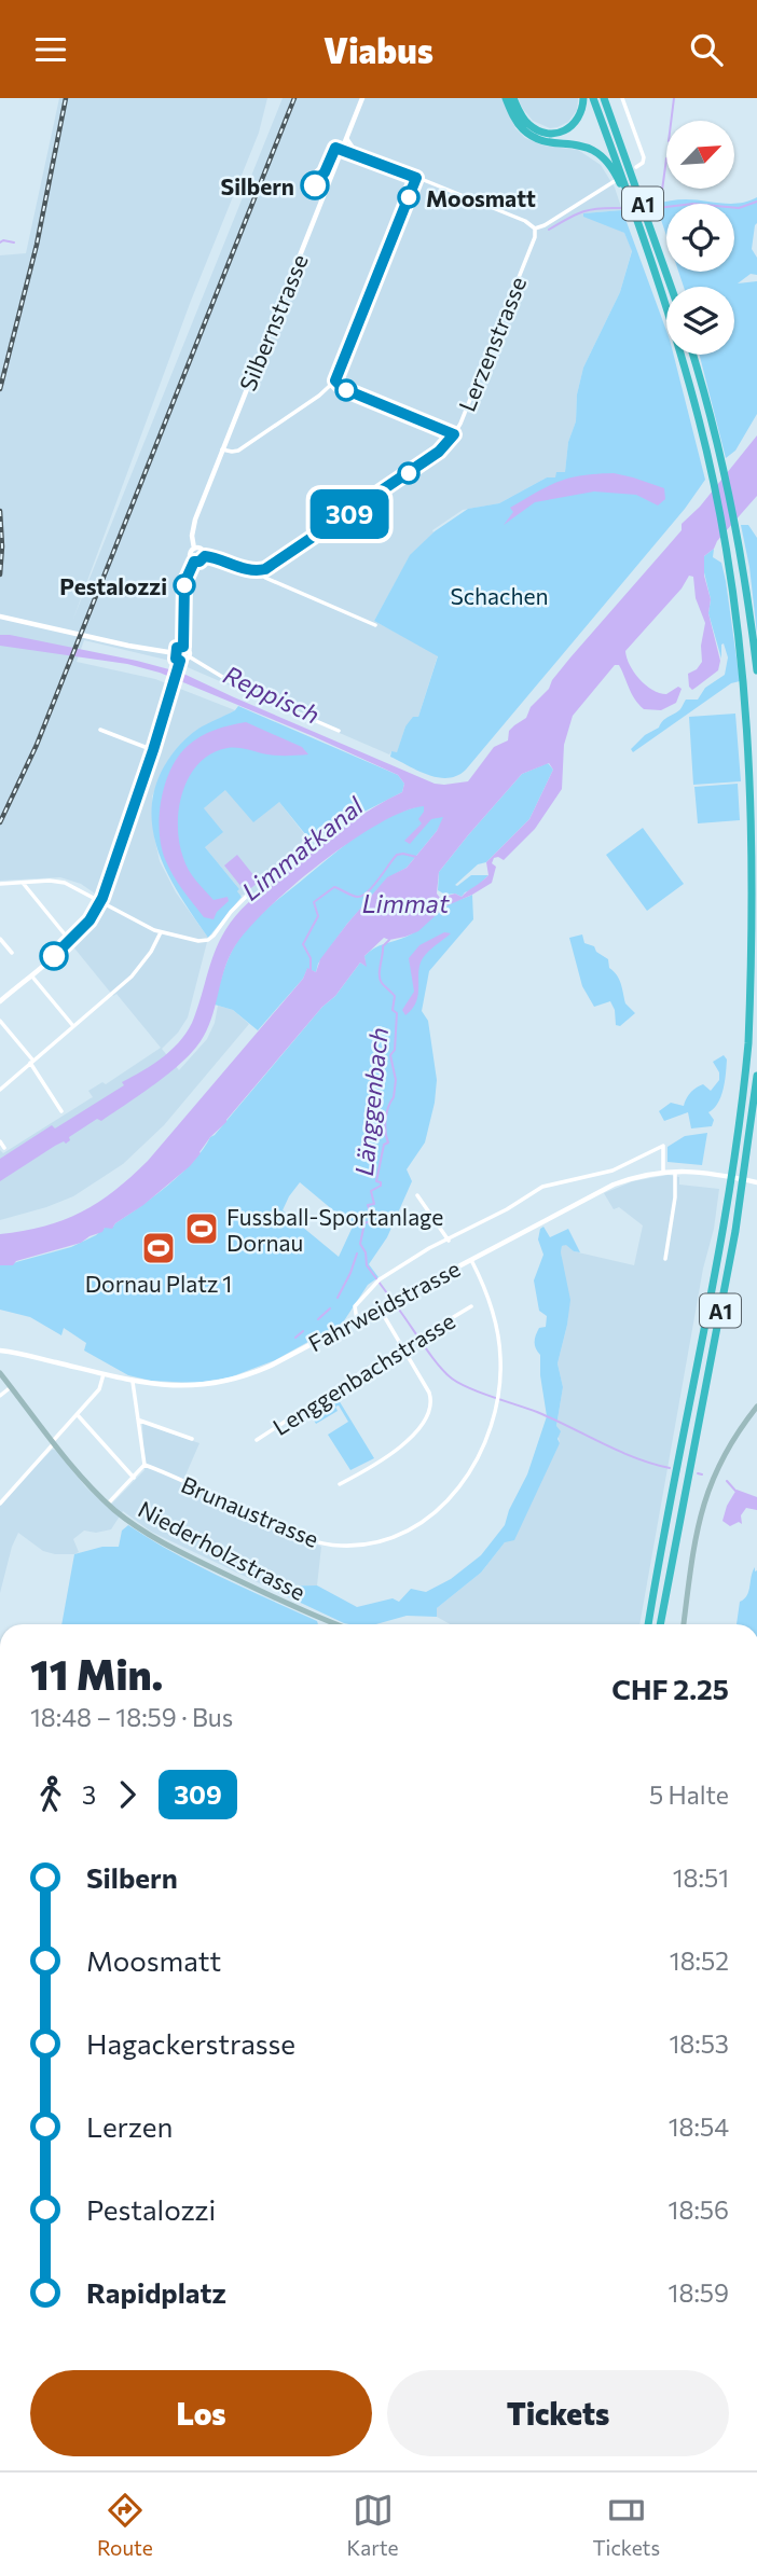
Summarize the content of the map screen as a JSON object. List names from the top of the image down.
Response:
{
  "streets": {
    "highway": ["A1"],
    "main road": ["Niederholzstrasse"],
    "street": [
      "Silbernstrasse",
      "Lerzenstrasse",
      "Fahrweidstrasse",
      "Lenggenbachstrasse",
      "Brunaustrasse"
    ]
  },
  "crossings": [
    ["Fahrweidstrasse", "Brunaustrasse"]
  ],
  "water": [
    "Reppisch",
    "Limmatkanal",
    "Limmat",
    "Länggenbach"
  ],
  "parks": ["Schachen"],
  "places": {
    "other": ["Silbern", "Moosmatt", "Pestalozzi"],
    "sports": ["Fussball-Sportanlage Dornau", "Dornau Platz 1"]
  },
  "lines": ["bus line 309"],
  "north": "top right",
  "page": {
    "header": "Viabus",
    "on_map": "309",
    "heading": ["11 Min.", "18:48 – 18:59 · Bus", "CHF 2.25"],
    "legs": ["3", "309", "5 Halte"],
    "list": [
      {
        "name": "Silbern",
        "value": "18:51"
      },
      {
        "name": "Moosmatt",
        "value": "18:52"
      },
      {
        "name": "Hagackerstrasse",
        "value": "18:53"
      },
      {
        "name": "Lerzen",
        "value": "18:54"
      },
      {
        "name": "Pestalozzi",
        "value": "18:56"
      },
      {
        "name": "Rapidplatz",
        "value": "18:59"
      }
    ],
    "buttons": ["Los", "Tickets"],
    "tabs": ["Route", "Karte", "Tickets"]
  }
}
